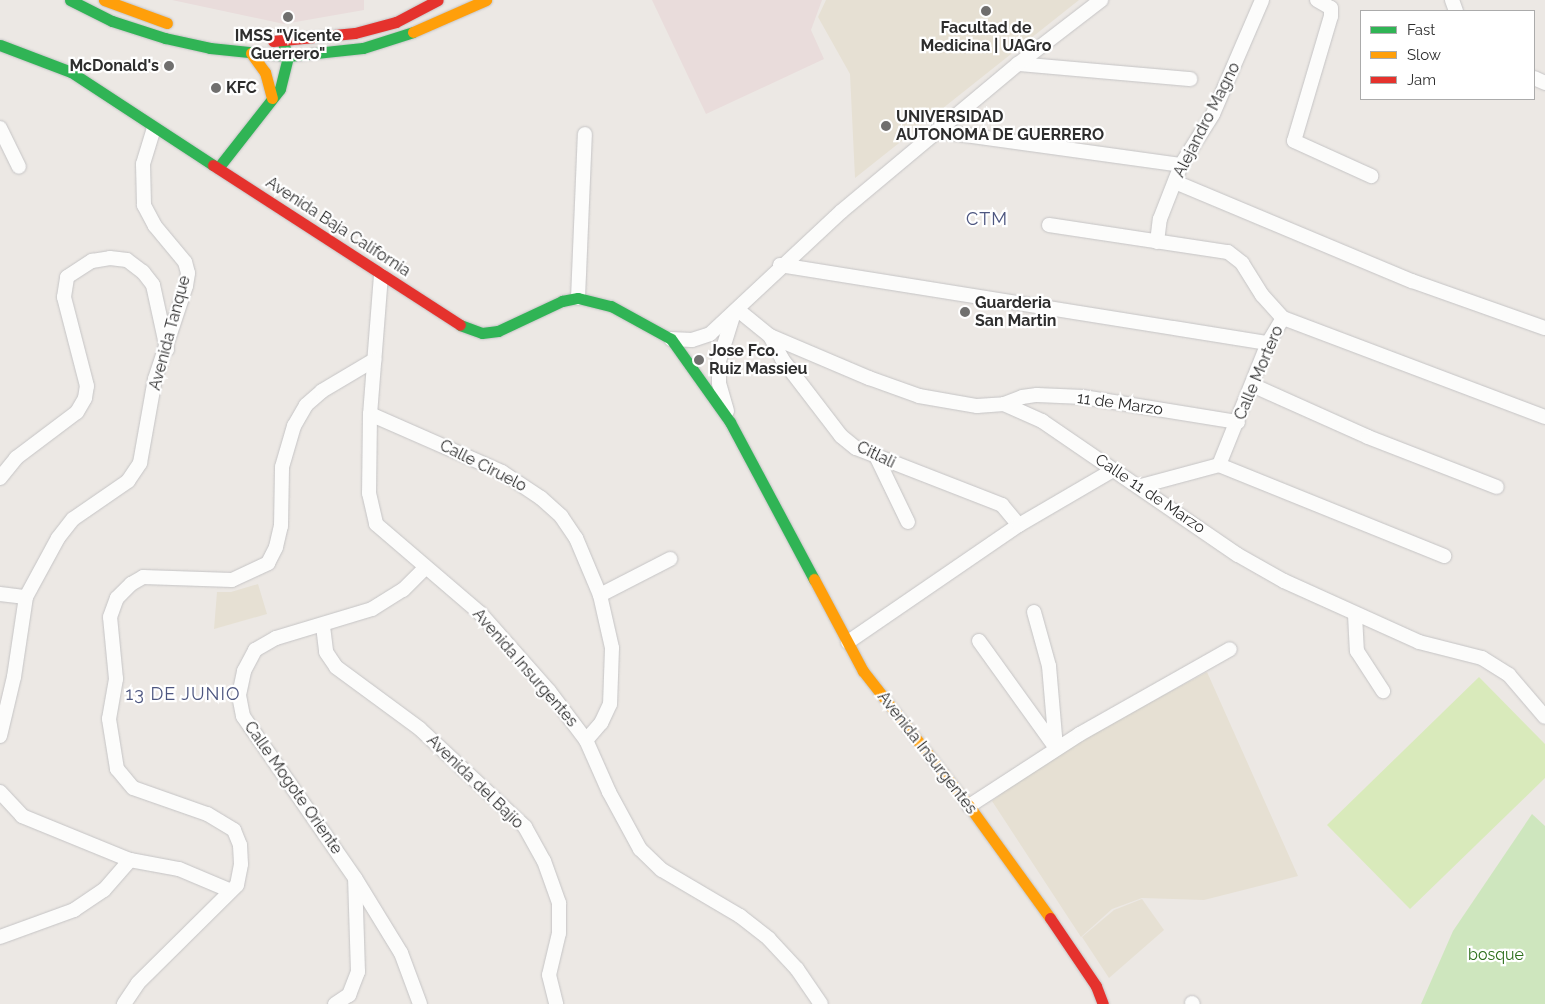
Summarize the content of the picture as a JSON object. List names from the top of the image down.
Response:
{
  "streets": {
    "main road": ["Avenida Baja California", "Avenida Insurgentes"],
    "street": [
      "Alejandro Magno",
      "Avenida Tanque",
      "Calle Mortero",
      "11 de Marzo",
      "Citlali",
      "Calle Ciruelo",
      "Calle 11 de Marzo",
      "Avenida del Bajío",
      "Calle Mogote Oriente"
    ]
  },
  "crossings": [
    ["Alejandro Magno", "Calle Mortero"],
    ["Avenida Baja California", "Avenida Tanque"],
    ["Avenida Baja California", "Avenida Insurgentes"],
    ["Calle Mortero", "11 de Marzo"],
    ["11 de Marzo", "Calle 11 de Marzo"],
    ["Calle Ciruelo", "Avenida Insurgentes"],
    ["Avenida Insurgentes", "Calle Mogote Oriente"],
    ["Avenida del Bajío", "Calle Mogote Oriente"]
  ],
  "districts": ["CTM", "13 DE JUNIO"],
  "parks": ["bosque"],
  "places": [
    "Facultad de Medicina | UAGro",
    "IMSS \"Vicente Guerrero\"",
    "McDonald's",
    "KFC",
    "UNIVERSIDAD AUTONOMA DE GUERRERO",
    "Guarderia San Martin",
    "Jose Fco. Ruiz Massieu"
  ],
  "legend": ["Fast", "Slow", "Jam"]
}
